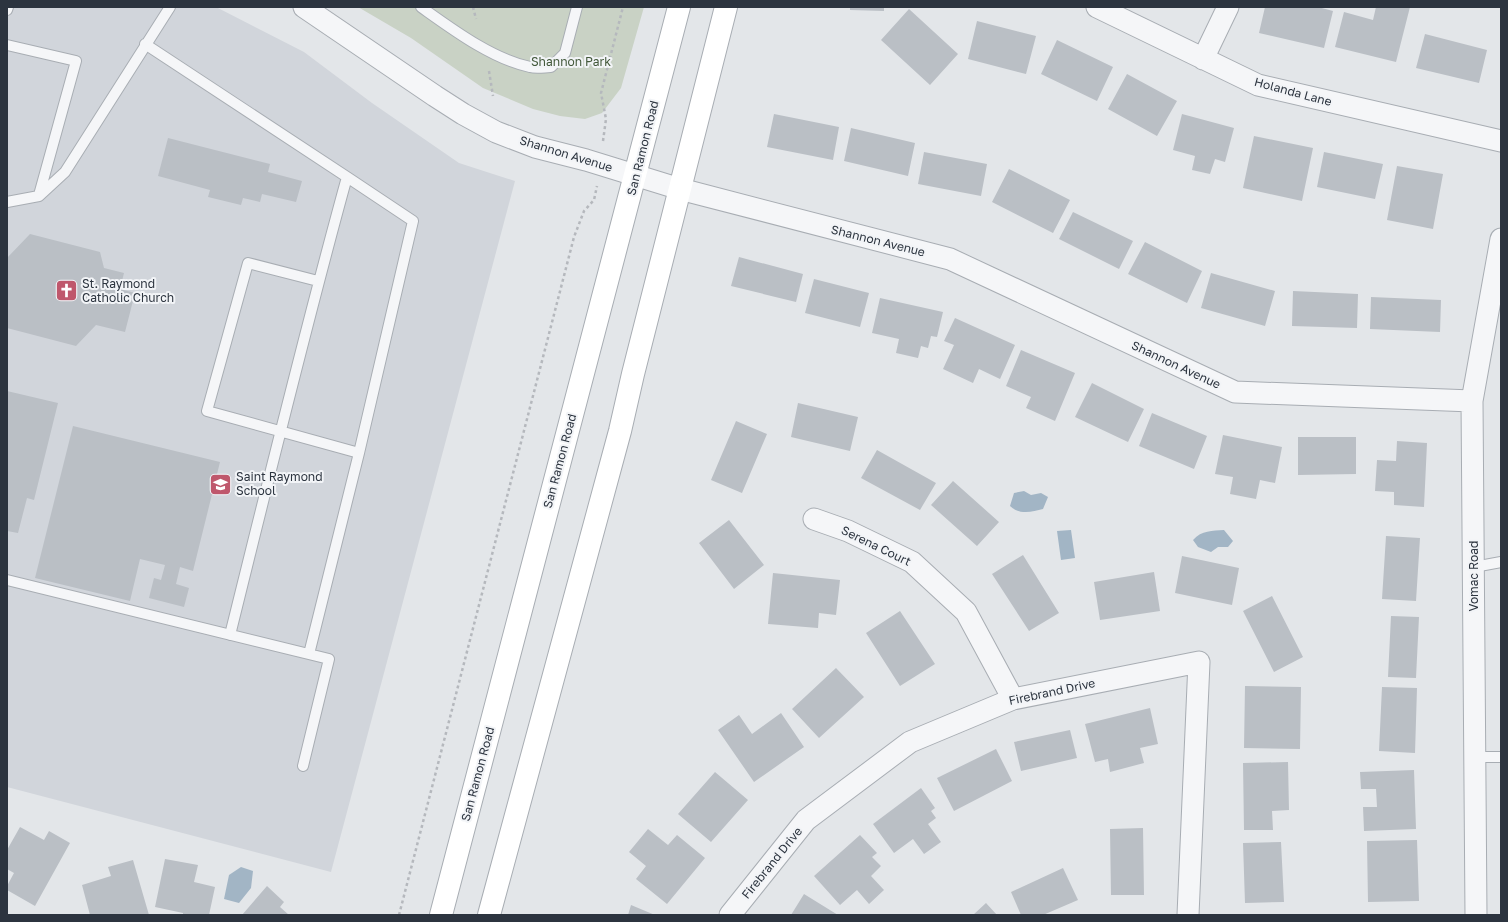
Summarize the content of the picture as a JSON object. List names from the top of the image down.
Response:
{
  "streets": {
    "main road": ["San Ramon Road"],
    "street": [
      "Holanda Lane",
      "Shannon Avenue",
      "Serena Court",
      "Vomac Road",
      "Firebrand Drive"
    ]
  },
  "crossings": [
    ["San Ramon Road", "Shannon Avenue"],
    ["Shannon Avenue", "Vomac Road"],
    ["Serena Court", "Firebrand Drive"]
  ],
  "parks": ["Shannon Park"],
  "places": {
    "church": ["St. Raymond Catholic Church"],
    "school or university": ["Saint Raymond School"]
  }
}
